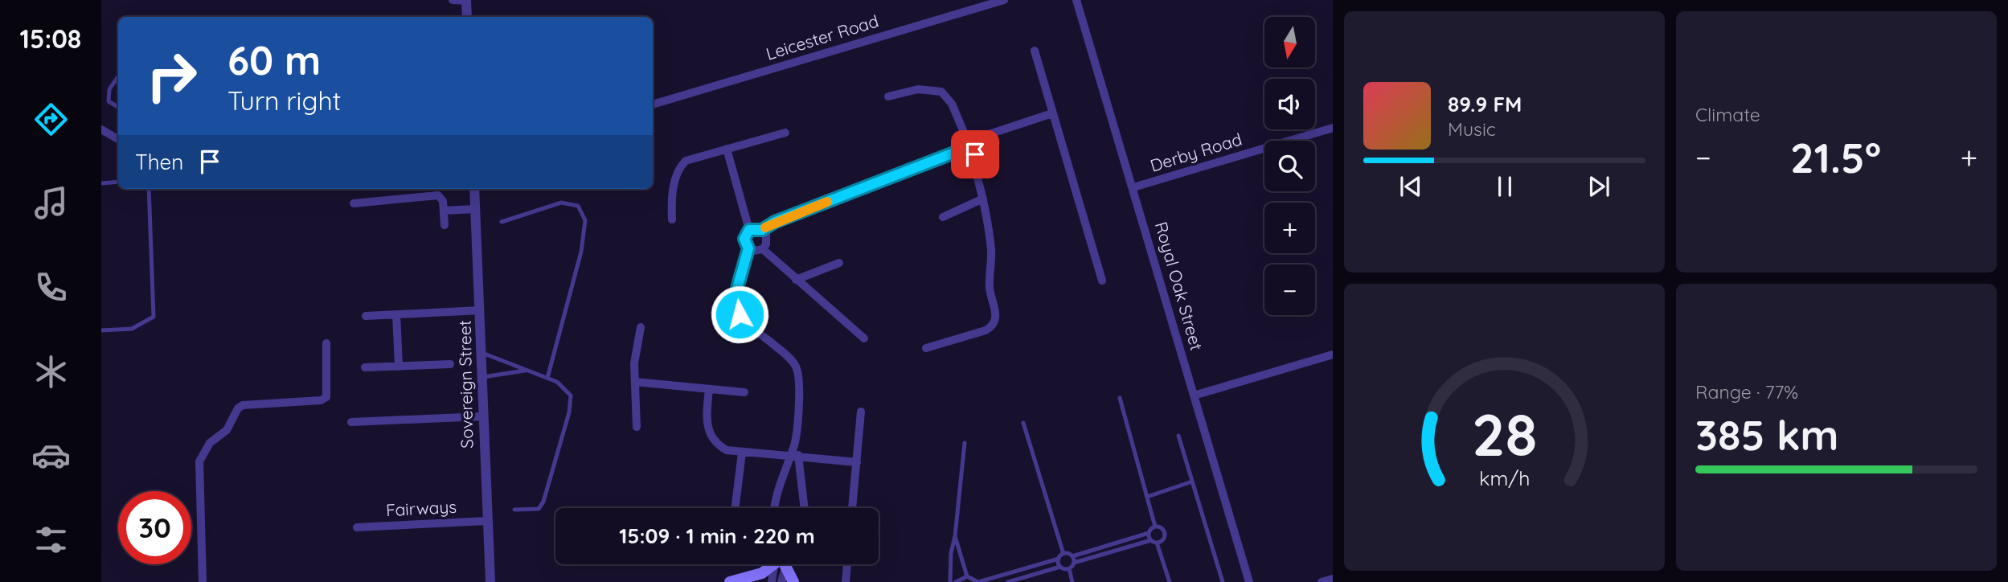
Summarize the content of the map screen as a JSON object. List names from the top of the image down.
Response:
{
  "streets": {
    "street": [
      "Leicester Road",
      "Derby Road",
      "Royal Oak Street",
      "Sovereign Street",
      "Fairways"
    ]
  },
  "crossings": [
    ["Derby Road", "Royal Oak Street"],
    ["Sovereign Street", "Fairways"]
  ],
  "north": "bottom",
  "page": {
    "tabs": "15:08",
    "tile": [
      "Climate",
      ["Range · 77%", "385 km"]
    ],
    "map_buttons": ["+", "−"],
    "turn": ["60 m", "Turn right"],
    "song": ["89.9 FM", "Music"],
    "heat": ["−", "21.5°", "+"],
    "then": "Then",
    "limit": "30",
    "trip": "15:09 · 1 min · 220 m",
    "gauge": ["28", "km/h"]
  }
}
